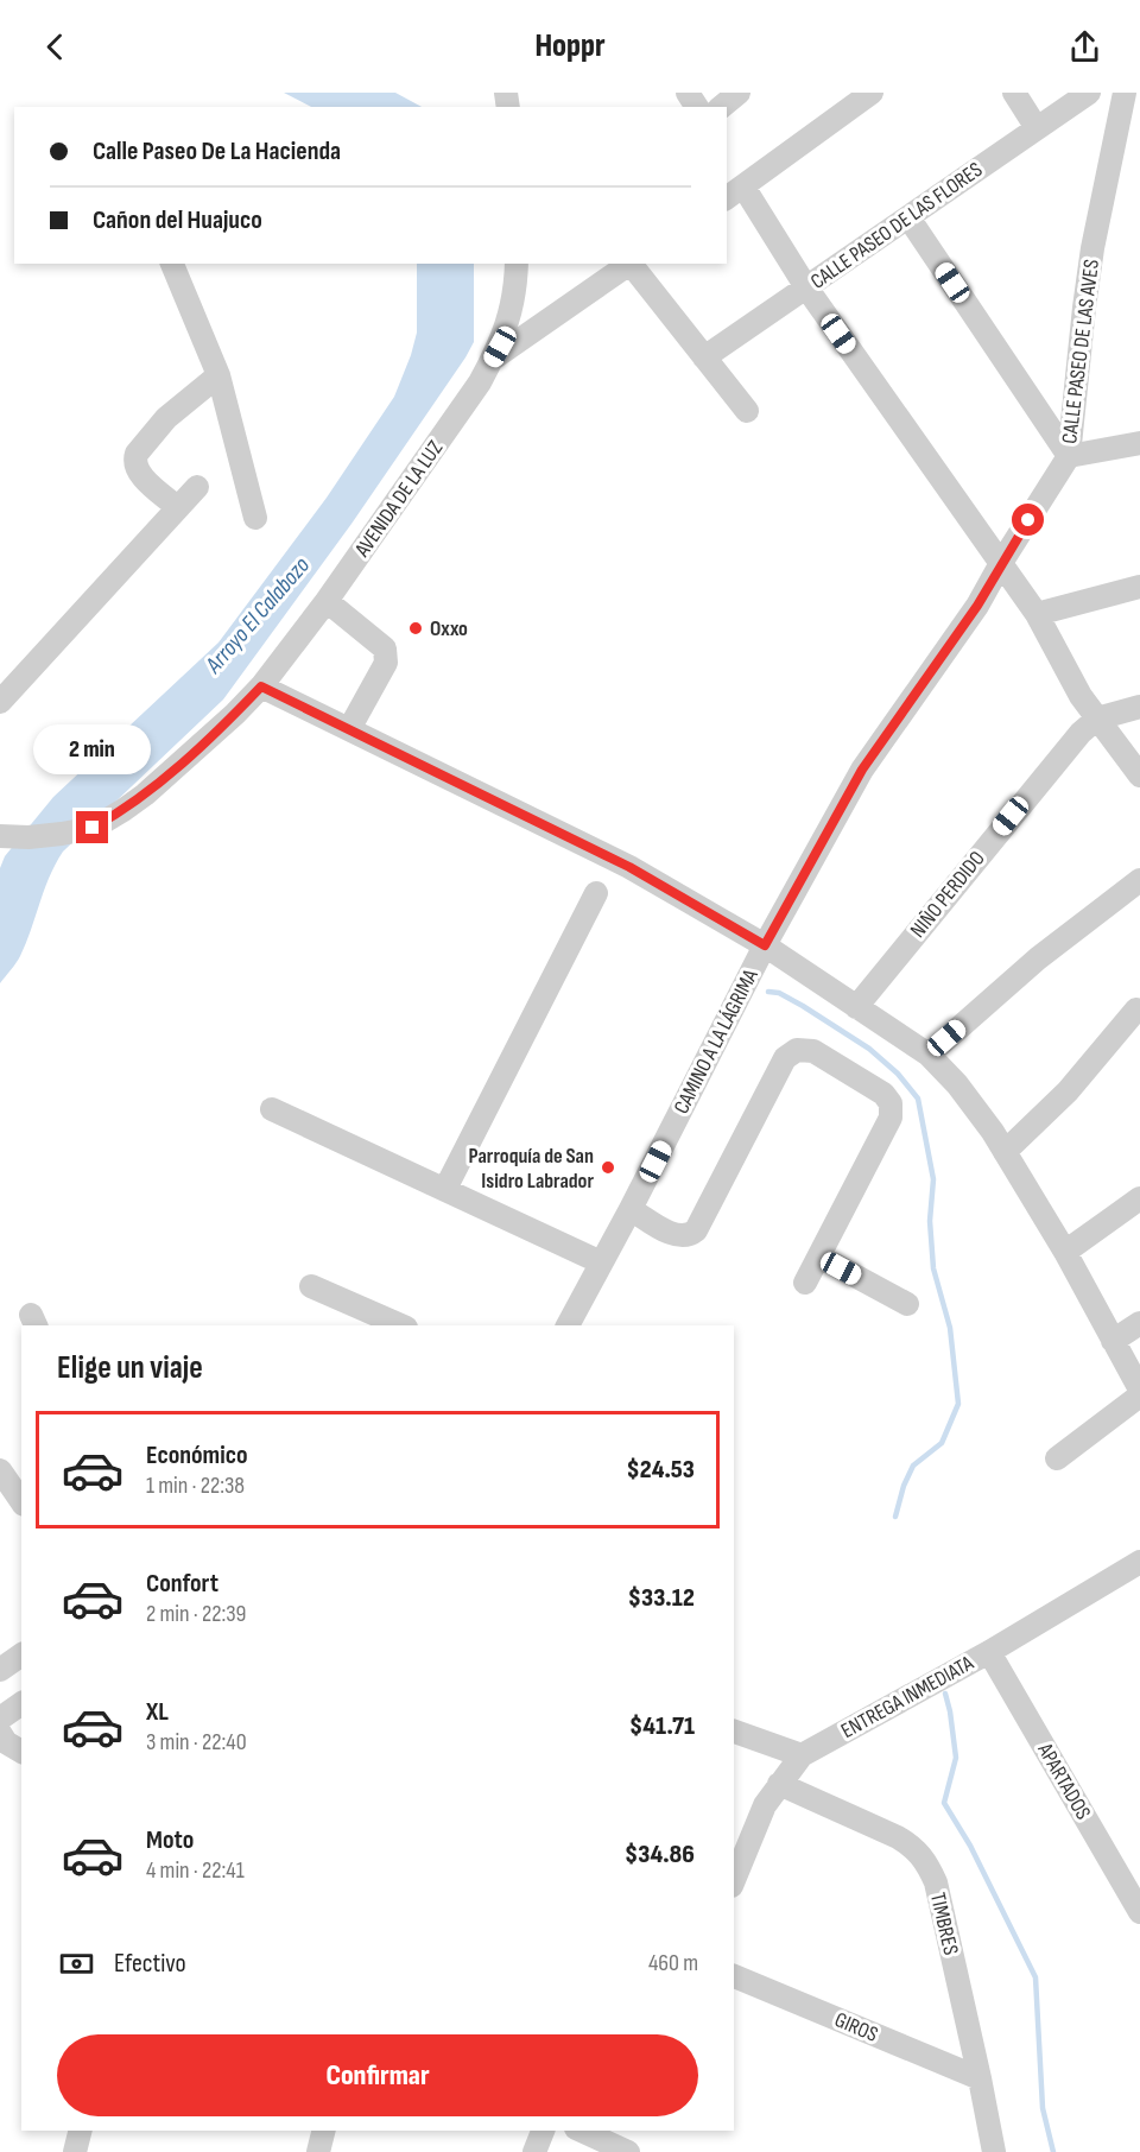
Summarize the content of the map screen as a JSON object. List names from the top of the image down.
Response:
{
  "streets": {
    "street": [
      "CALLE PASEO DE LAS FLORES",
      "CALLE PASEO DE LAS AVES",
      "AVENIDA DE LA LUZ",
      "NIÑO PERDIDO",
      "CAMINO A LA LÁGRIMA",
      "ENTREGA INMEDIATA",
      "APARTADOS",
      "TIMBRES",
      "GIROS"
    ]
  },
  "crossings": [
    ["CALLE PASEO DE LAS FLORES", "CALLE PASEO DE LAS AVES"],
    ["CALLE PASEO DE LAS AVES", "CAMINO A LA LÁGRIMA"],
    ["ENTREGA INMEDIATA", "APARTADOS"],
    ["ENTREGA INMEDIATA", "TIMBRES"],
    ["TIMBRES", "GIROS"]
  ],
  "water": ["Arroyo El Calabozo"],
  "places": ["Oxxo", "Parroquía de San Isidro Labrador"],
  "page": {
    "header": "Hoppr",
    "banner": ["Calle Paseo De La Hacienda", "Cañon del Huajuco"],
    "bubble": "2 min",
    "heading": "Elige un viaje",
    "list": [
      {
        "name": "Económico",
        "note": "1 min · 22:38",
        "value": "$24.53"
      },
      {
        "name": "Confort",
        "note": "2 min · 22:39",
        "value": "$33.12"
      },
      {
        "name": "XL",
        "note": "3 min · 22:40",
        "value": "$41.71"
      },
      {
        "name": "Moto",
        "note": "4 min · 22:41",
        "value": "$34.86"
      }
    ],
    "pay": ["Efectivo", "460 m"],
    "buttons": "Confirmar"
  }
}
